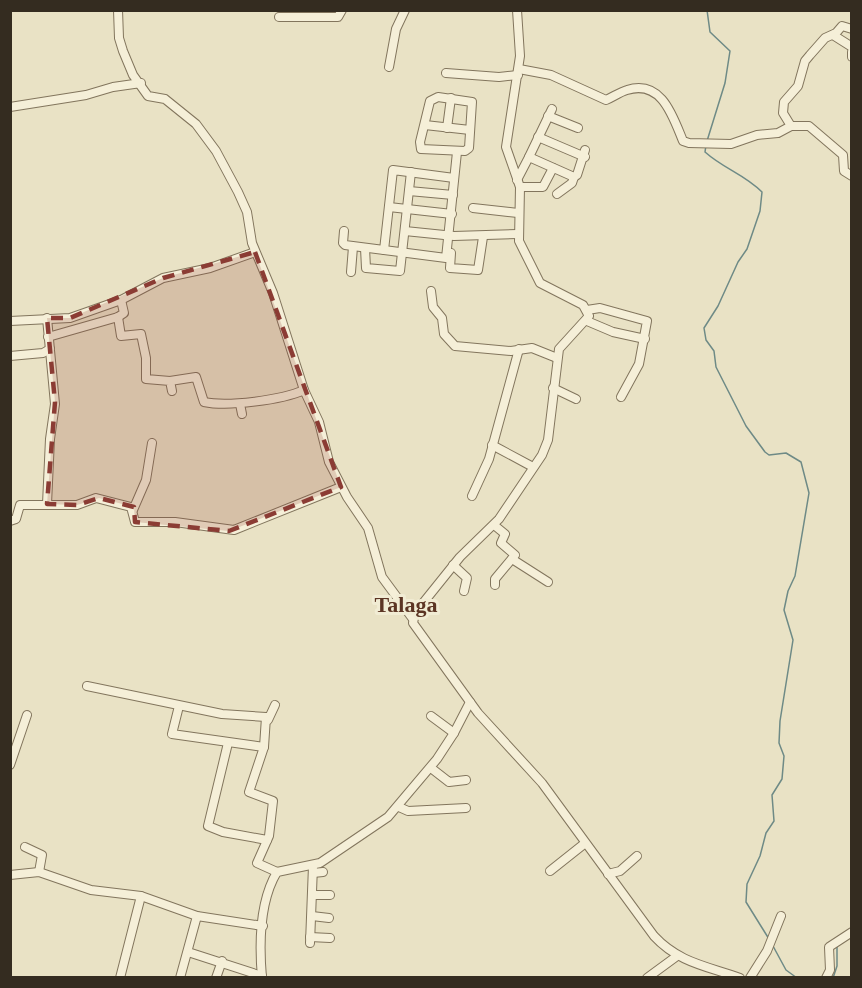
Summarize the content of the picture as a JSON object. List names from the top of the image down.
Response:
{
  "districts": ["Talaga"]
}
